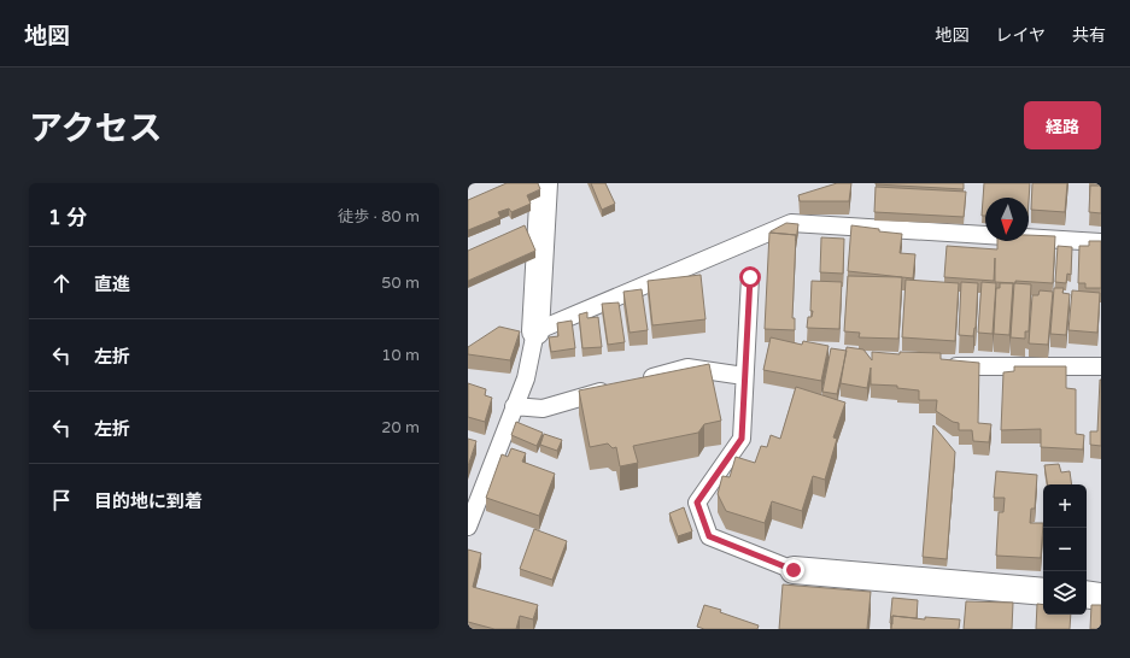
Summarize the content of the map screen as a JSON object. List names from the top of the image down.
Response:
{
  "north": "bottom",
  "page": {
    "header": "地図",
    "nav": ["地図", "レイヤ", "共有"],
    "title": "アクセス",
    "buttons": "経路",
    "heading": ["1 分", "徒歩 · 80 m"],
    "list": [
      ["直進", "50 m"],
      ["左折", "10 m"],
      ["左折", "20 m"],
      "目的地に到着"
    ],
    "map_buttons": ["+", "−"]
  }
}
